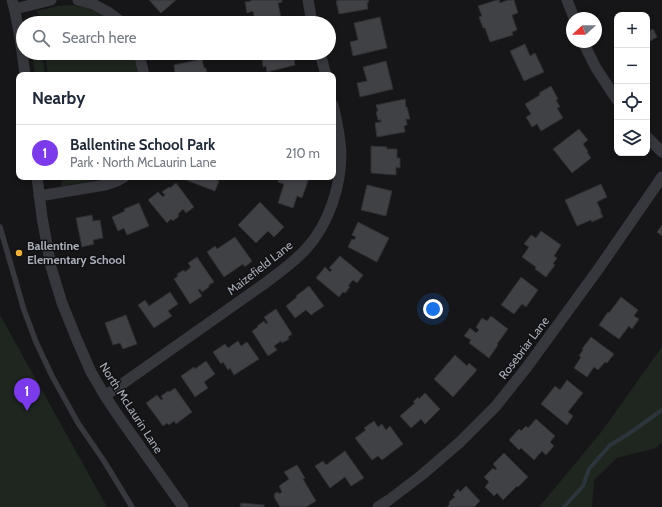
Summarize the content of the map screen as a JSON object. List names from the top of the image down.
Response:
{
  "streets": {
    "street": ["Maizefield Lane", "Rosebriar Lane", "North McLaurin Lane"]
  },
  "crossings": [
    ["Maizefield Lane", "North McLaurin Lane"]
  ],
  "places": ["Ballentine Elementary School"],
  "north": "left",
  "page": {
    "map_buttons": ["+", "−"],
    "search": "Search here",
    "heading": "Nearby",
    "list": [
      {
        "mark": "1",
        "name": "Ballentine School Park",
        "note": "Park · North McLaurin Lane",
        "value": "210 m"
      }
    ],
    "pins": "1"
  }
}
